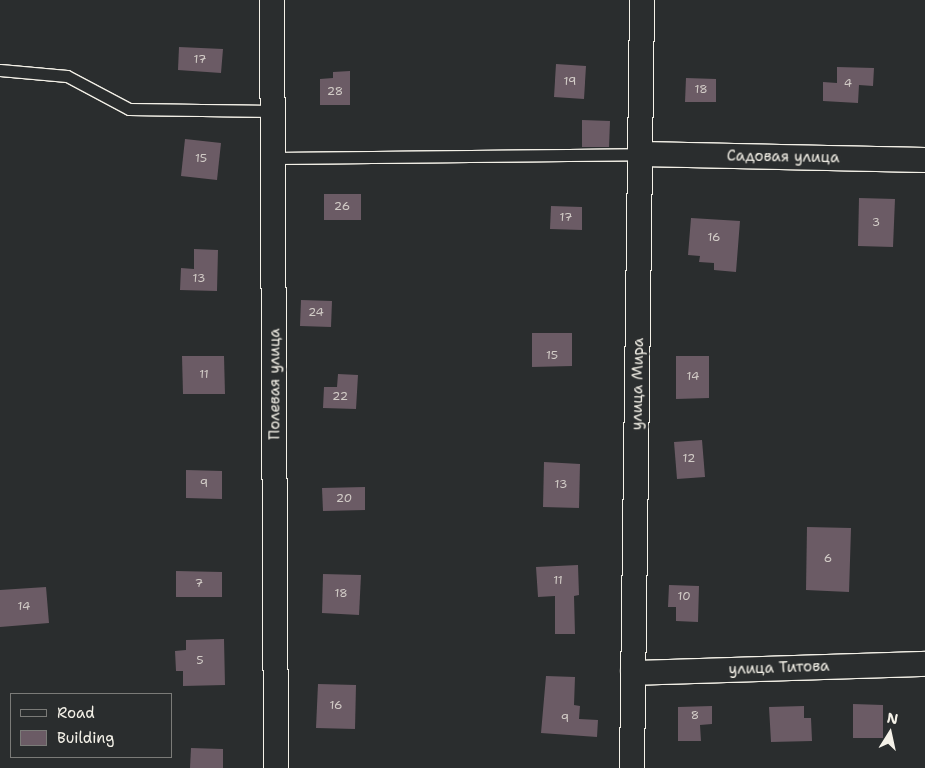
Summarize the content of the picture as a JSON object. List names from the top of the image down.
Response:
{
  "streets": {
    "street": [
      "Садовая улица",
      "Полевая улица",
      "улица Мира",
      "улица Титова"
    ]
  },
  "crossings": [
    ["Садовая улица", "улица Мира"],
    ["улица Мира", "улица Титова"]
  ],
  "house_numbers": [
    "17",
    "19",
    "4",
    "18",
    "28",
    "15",
    "26",
    "17",
    "3",
    "16",
    "13",
    "24",
    "15",
    "11",
    "14",
    "22",
    "12",
    "9",
    "13",
    "20",
    "6",
    "11",
    "7",
    "18",
    "10",
    "14",
    "5",
    "16",
    "8",
    "9"
  ],
  "legend": ["Road", "Building"],
  "north": "top"
}
